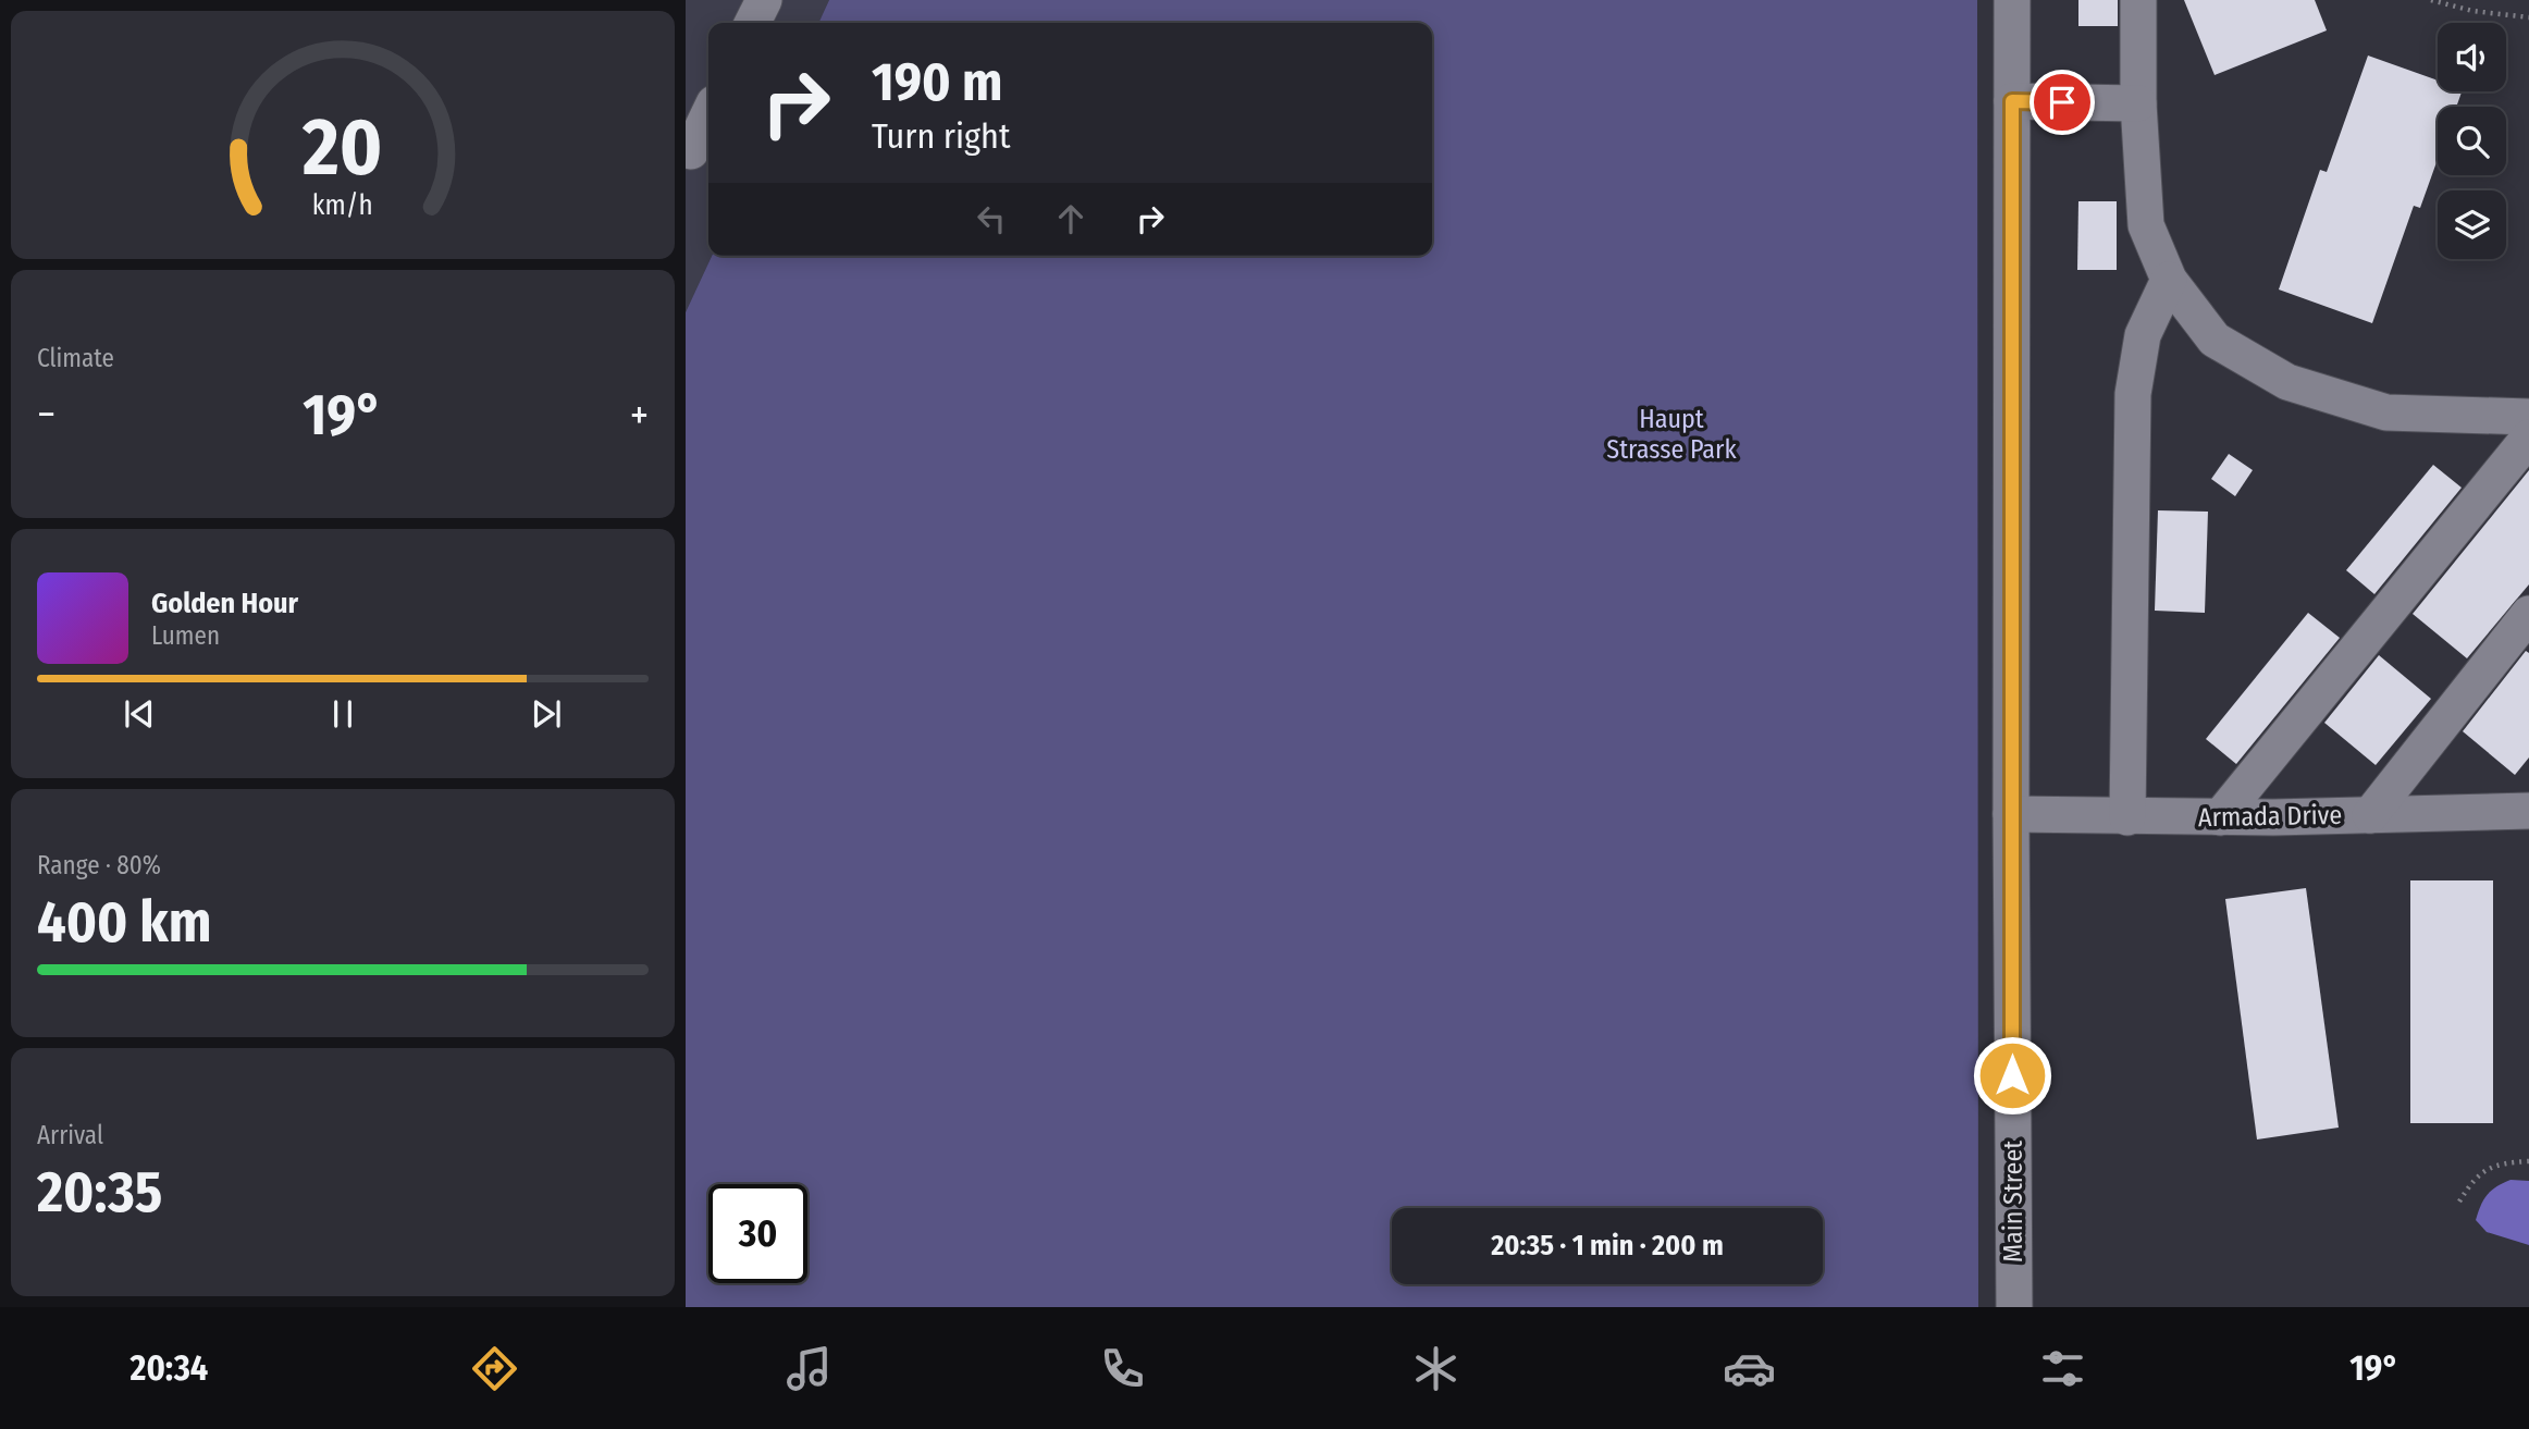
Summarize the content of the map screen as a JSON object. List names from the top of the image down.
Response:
{
  "streets": {
    "street": ["Armada Drive", "Main Street"]
  },
  "crossings": [
    ["Armada Drive", "Main Street"]
  ],
  "parks": ["Haupt Strasse Park"],
  "page": {
    "turn": ["190 m", "Turn right"],
    "tile": [
      "Climate",
      ["Range · 80%", "400 km"],
      ["Arrival", "20:35"]
    ],
    "heat": ["−", "19°", "+"],
    "song": ["Golden Hour", "Lumen"],
    "limit": "30",
    "trip": "20:35 · 1 min · 200 m",
    "tabs": ["20:34", "19°"],
    "gauge": ["20", "km/h"]
  }
}
